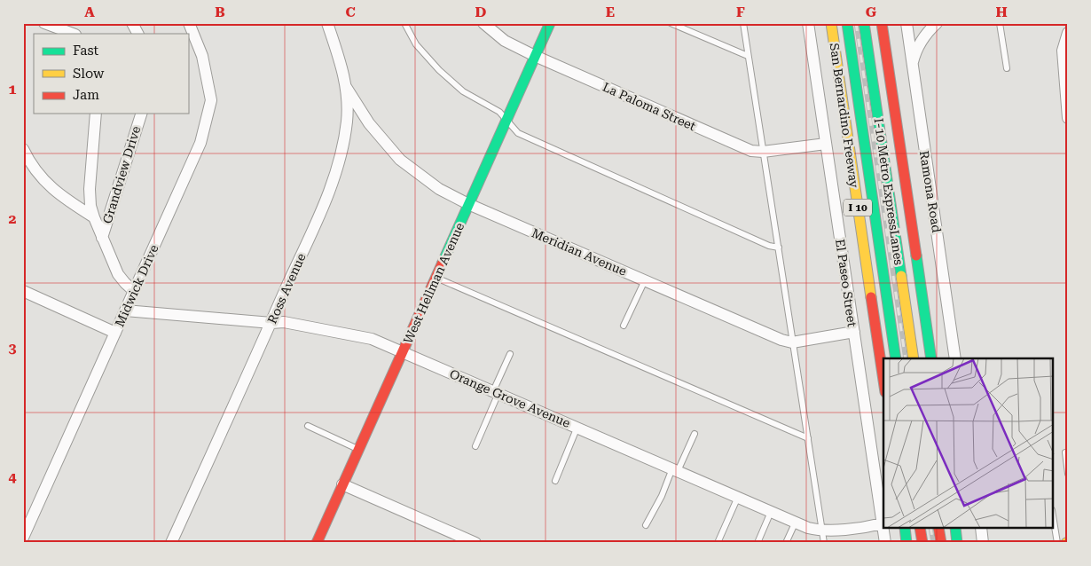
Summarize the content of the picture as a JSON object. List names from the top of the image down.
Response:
{
  "streets": {
    "main road": [
      "San Bernardino Freeway",
      "I-10 Metro ExpressLanes",
      "I 10",
      "West Hellman Avenue"
    ],
    "street": [
      "La Paloma Street",
      "Grandview Drive",
      "Ramona Road",
      "Meridian Avenue",
      "El Paseo Street",
      "Midwick Drive",
      "Ross Avenue",
      "Orange Grove Avenue"
    ]
  },
  "crossings": [
    ["La Paloma Street", "West Hellman Avenue"],
    ["La Paloma Street", "El Paseo Street"],
    ["Meridian Avenue", "West Hellman Avenue"],
    ["Meridian Avenue", "El Paseo Street"],
    ["Meridian Avenue", "Ross Avenue"],
    ["West Hellman Avenue", "Orange Grove Avenue"],
    ["El Paseo Street", "Orange Grove Avenue"],
    ["Midwick Drive", "Orange Grove Avenue"],
    ["Ross Avenue", "Orange Grove Avenue"]
  ],
  "legend": ["Fast", "Slow", "Jam"],
  "grid": {
    "columns": [
      "A",
      "B",
      "C",
      "D",
      "E",
      "F",
      "G",
      "H"
    ],
    "rows": [
      "1",
      "2",
      "3",
      "4"
    ]
  }
}
